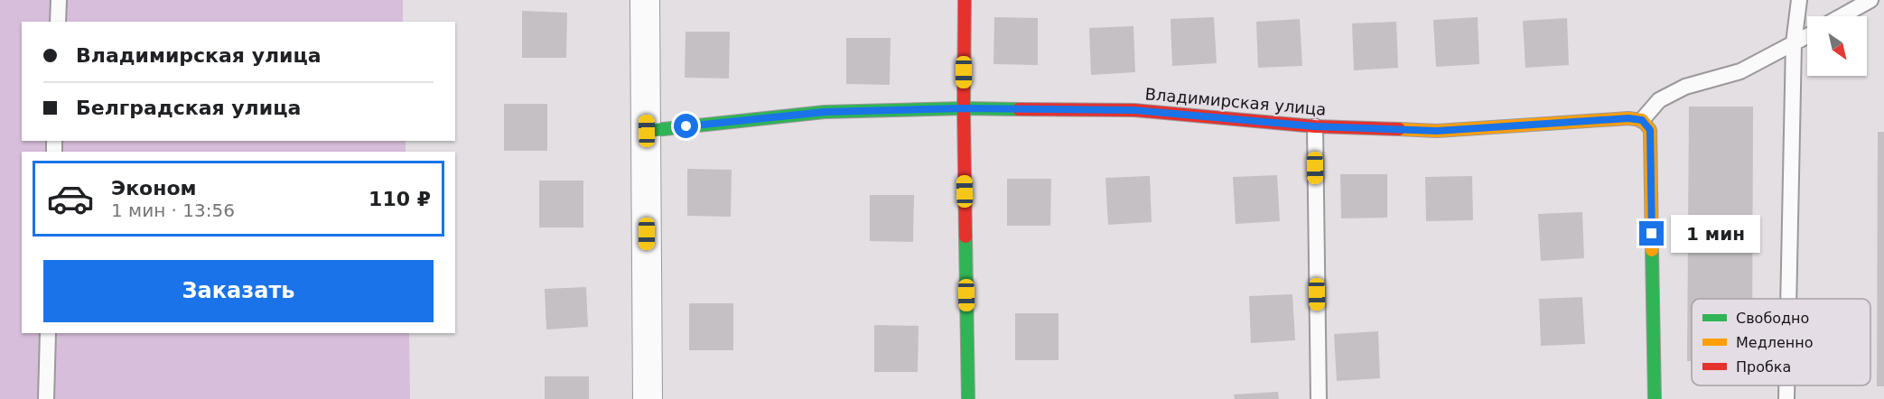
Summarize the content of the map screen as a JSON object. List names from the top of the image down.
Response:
{
  "streets": {
    "street": ["Владимирская улица"]
  },
  "legend": ["Свободно", "Медленно", "Пробка"],
  "north": "bottom right",
  "page": {
    "banner": ["Владимирская улица", "Белградская улица"],
    "list": [
      {
        "name": "Эконом",
        "note": "1 мин · 13:56",
        "value": "110 ₽"
      }
    ],
    "bubble": "1 мин",
    "buttons": "Заказать"
  }
}
